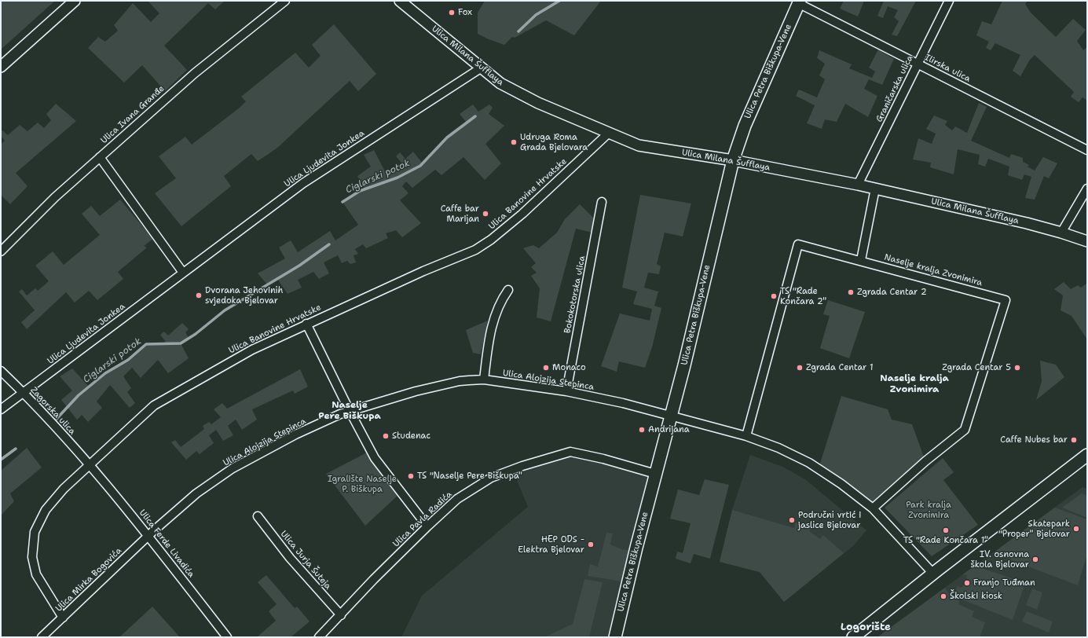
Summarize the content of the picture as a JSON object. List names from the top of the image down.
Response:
{
  "streets": {
    "main road": ["Ulica Petra Biškupa-Vene"],
    "street": [
      "Ulica Milana Šufflaya",
      "Ilirska ulica",
      "Graničarska ulica",
      "Ulica Ivana Granđe",
      "Ulica Ljudevita Jonkea",
      "Ulica Banovine Hrvatske",
      "Naselje kralja Zvonimira",
      "Bokokotorska ulica",
      "Ulica Alojzija Stepinca",
      "Zagorska ulica",
      "Ulica Pavla Radića",
      "Ulica Ferde Livadića",
      "Ulica Jurja Šuteja",
      "Ulica Mirka Bogovića"
    ]
  },
  "crossings": [
    ["Ulica Milana Šufflaya", "Ulica Petra Biškupa-Vene"],
    ["Ulica Milana Šufflaya", "Graničarska ulica"],
    ["Ulica Milana Šufflaya", "Ulica Ljudevita Jonkea"],
    ["Ulica Milana Šufflaya", "Ulica Banovine Hrvatske"],
    ["Ilirska ulica", "Ulica Petra Biškupa-Vene"],
    ["Ilirska ulica", "Graničarska ulica"],
    ["Ulica Petra Biškupa-Vene", "Ulica Alojzija Stepinca"],
    ["Ulica Petra Biškupa-Vene", "Ulica Pavla Radića"],
    ["Ulica Ljudevita Jonkea", "Zagorska ulica"],
    ["Ulica Banovine Hrvatske", "Zagorska ulica"],
    ["Ulica Banovine Hrvatske", "Ulica Ferde Livadića"],
    ["Ulica Banovine Hrvatske", "Ulica Mirka Bogovića"],
    ["Naselje kralja Zvonimira", "Ulica Alojzija Stepinca"],
    ["Bokokotorska ulica", "Ulica Alojzija Stepinca"],
    ["Ulica Alojzija Stepinca", "Ulica Ferde Livadića"],
    ["Ulica Alojzija Stepinca", "Ulica Mirka Bogovića"],
    ["Zagorska ulica", "Ulica Ferde Livadića"],
    ["Ulica Pavla Radića", "Ulica Jurja Šuteja"],
    ["Ulica Ferde Livadića", "Ulica Mirka Bogovića"]
  ],
  "districts": ["Naselje kralja Zvonimira", "Naselje Pere Biškupa", "Logorište"],
  "water": ["Ciglarski potok"],
  "parks": ["Igralište Naselje P. Biškupa", "Park kralja Zvonimira"],
  "places": [
    "Fox",
    "Udruga Roma Grada Bjelovara",
    "Caffe bar Marijan",
    "Zgrada Centar 2",
    "Dvorana Jehovinih svjedoka Bjelovar",
    "TS \"Rade Končara 2\"",
    "Monaco",
    "Zgrada Centar 1",
    "Zgrada Centar 5",
    "Andrijana",
    "Studenac",
    "Caffe Nubes bar",
    "TS \"Naselje Pere Biškupa\"",
    "Područni vrtić i jaslice Bjelovar",
    "Skatepark \"Proper\" Bjelovar",
    "TS \"Rade Končara 1\"",
    "HEP ODS - Elektra Bjelovar",
    "IV. osnovna škola Bjelovar",
    "Franjo Tuđman",
    "Školski kiosk"
  ]
}
